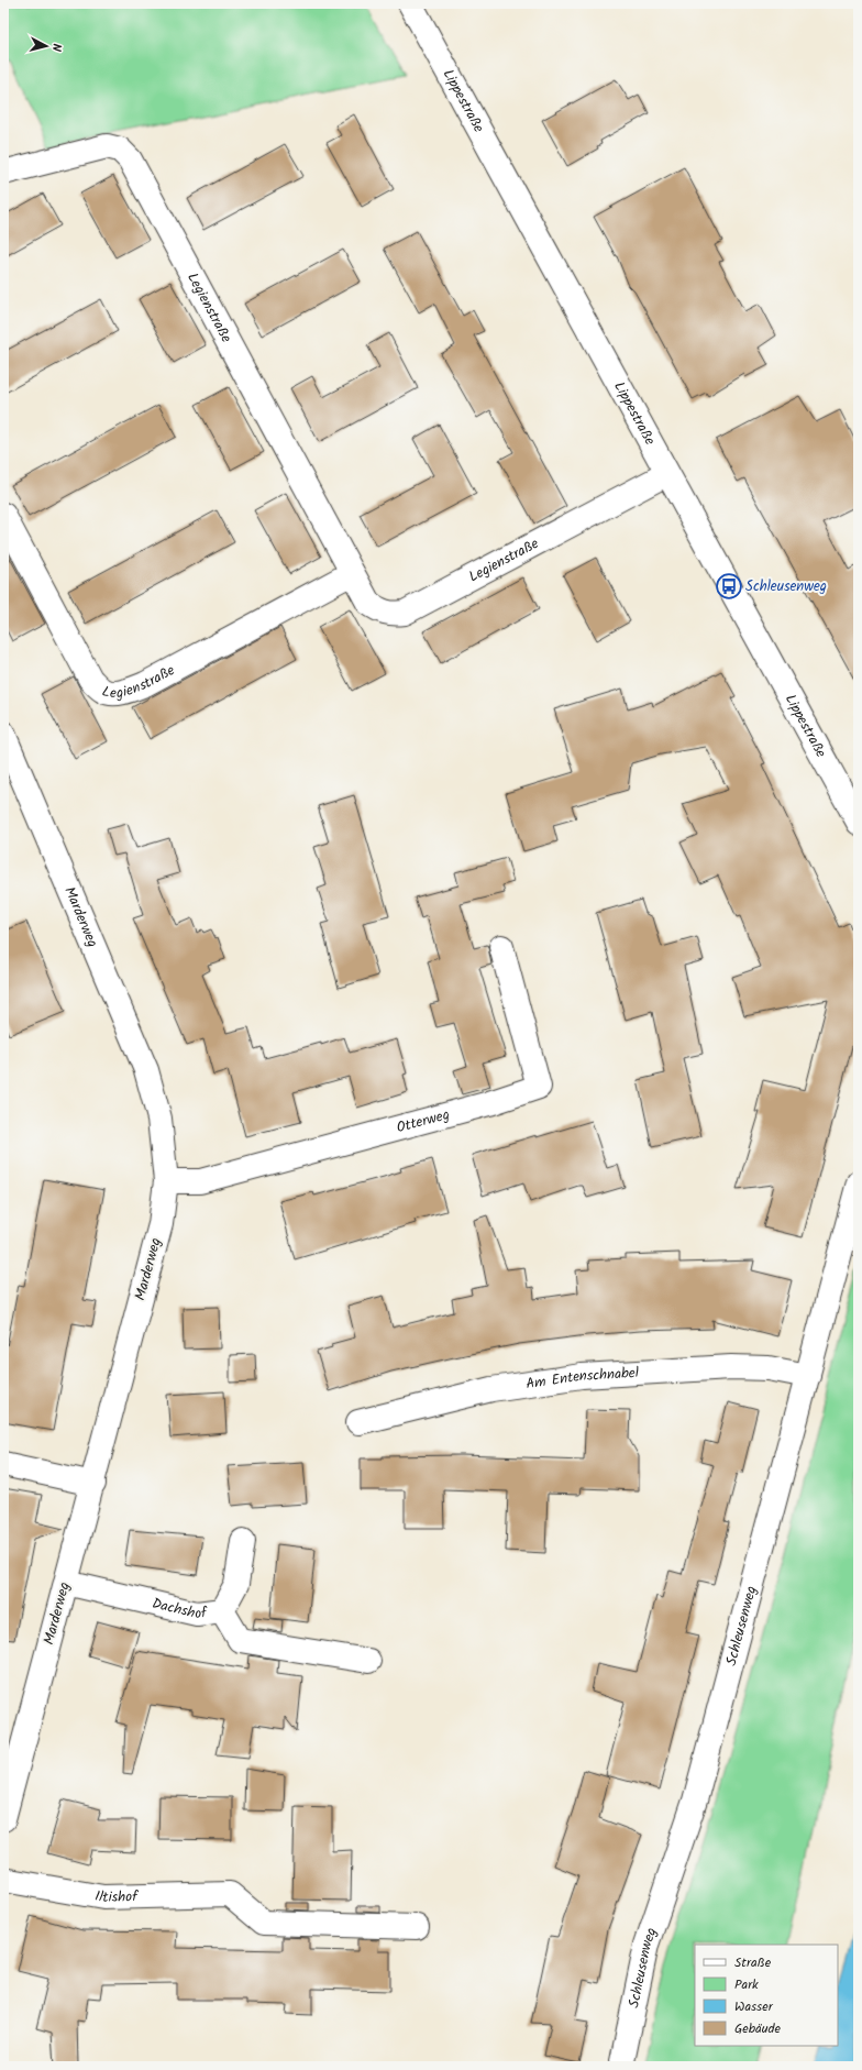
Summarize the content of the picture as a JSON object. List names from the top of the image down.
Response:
{
  "streets": {
    "street": [
      "Lippestraße",
      "Legienstraße",
      "Marderweg",
      "Otterweg",
      "Am Entenschnabel",
      "Dachshof",
      "Schleusenweg",
      "Iltishof"
    ]
  },
  "crossings": [
    ["Lippestraße", "Legienstraße"],
    ["Marderweg", "Otterweg"],
    ["Marderweg", "Dachshof"],
    ["Am Entenschnabel", "Schleusenweg"]
  ],
  "places": {
    "bus stop": ["Schleusenweg"]
  },
  "legend": [
    "Straße",
    "Park",
    "Wasser",
    "Gebäude"
  ],
  "north": "right"
}
